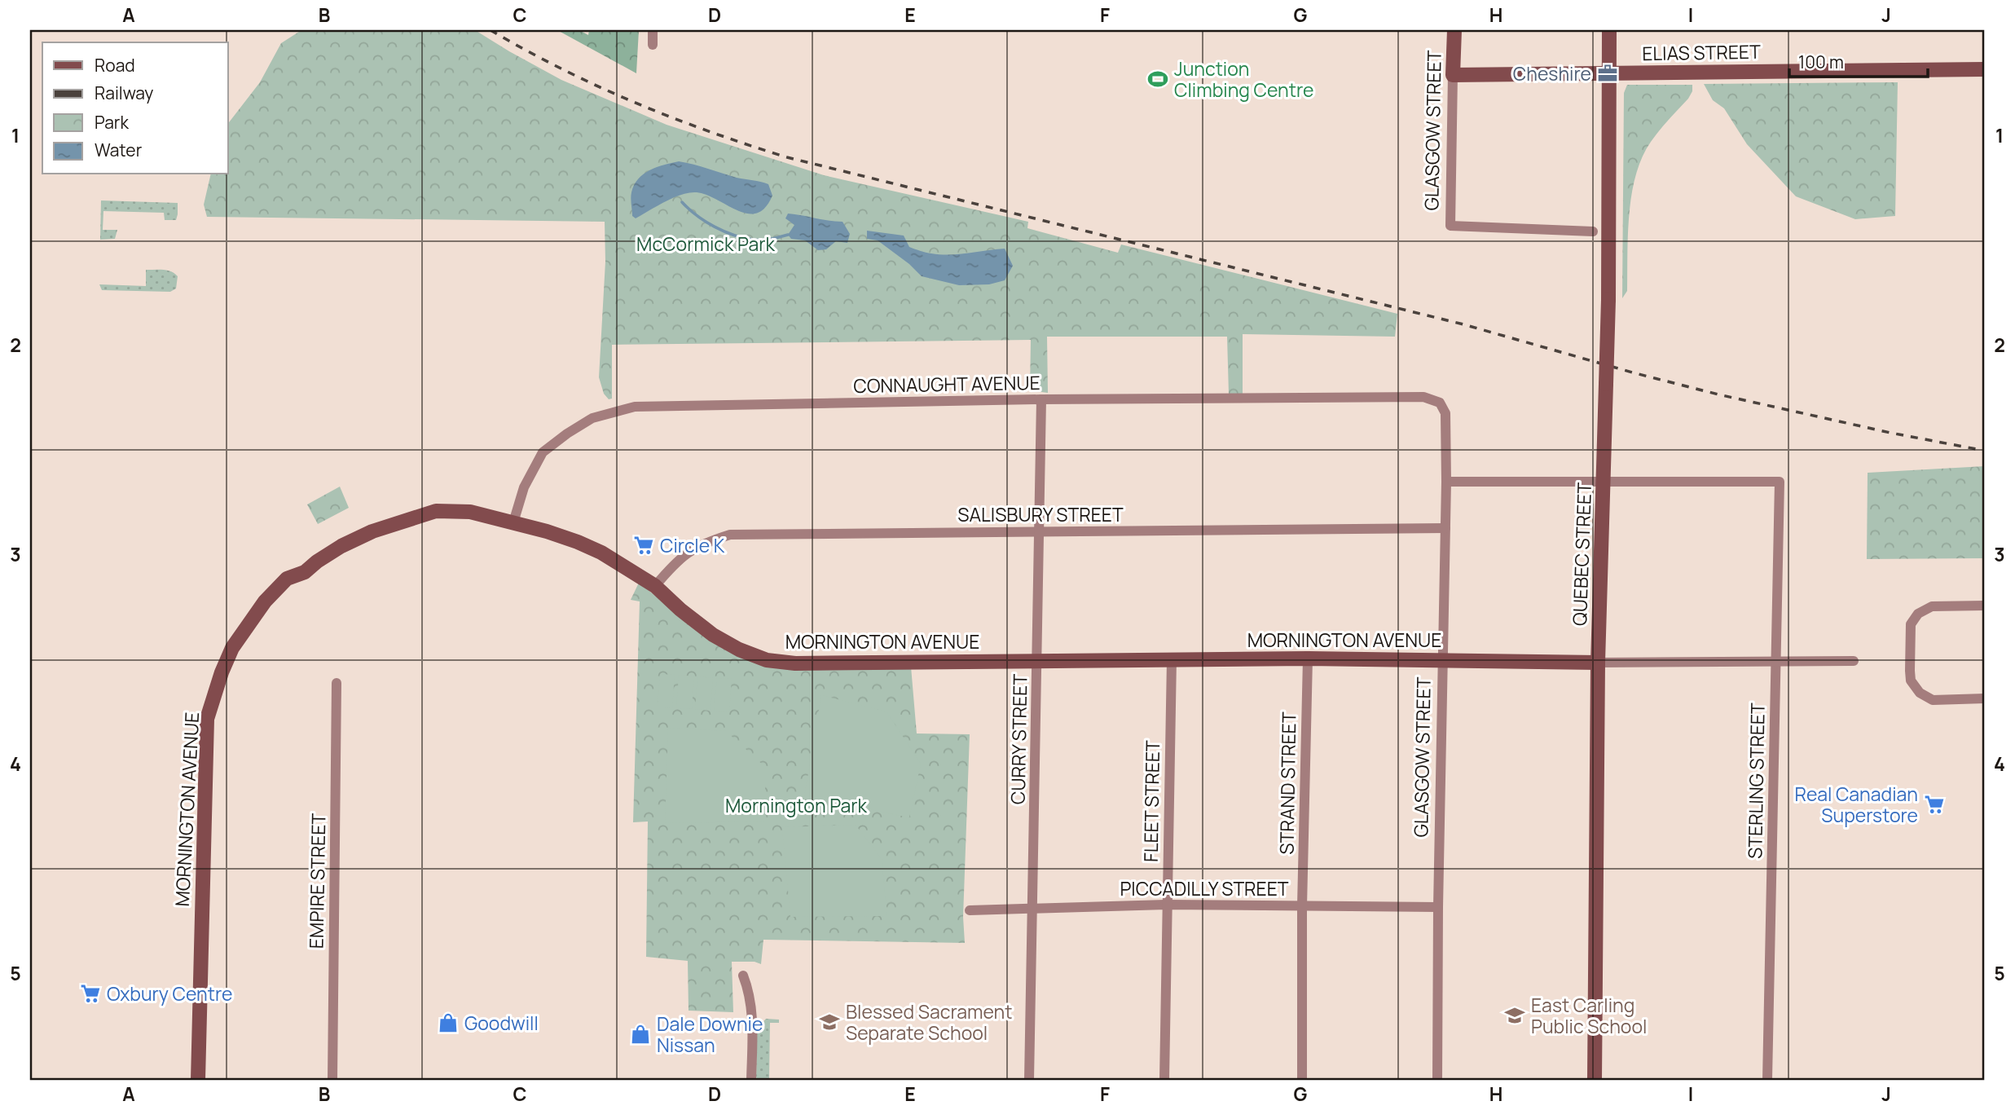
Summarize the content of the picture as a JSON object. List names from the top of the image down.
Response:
{
  "streets": {
    "street": [
      "ELIAS STREET",
      "GLASGOW STREET",
      "CONNAUGHT AVENUE",
      "SALISBURY STREET",
      "QUEBEC STREET",
      "MORNINGTON AVENUE",
      "CURRY STREET",
      "STERLING STREET",
      "STRAND STREET",
      "FLEET STREET",
      "EMPIRE STREET",
      "PICCADILLY STREET"
    ]
  },
  "crossings": [
    ["ELIAS STREET", "GLASGOW STREET"],
    ["ELIAS STREET", "QUEBEC STREET"],
    ["GLASGOW STREET", "CONNAUGHT AVENUE"],
    ["GLASGOW STREET", "SALISBURY STREET"],
    ["GLASGOW STREET", "MORNINGTON AVENUE"],
    ["GLASGOW STREET", "PICCADILLY STREET"],
    ["CONNAUGHT AVENUE", "MORNINGTON AVENUE"],
    ["CONNAUGHT AVENUE", "CURRY STREET"],
    ["SALISBURY STREET", "MORNINGTON AVENUE"],
    ["SALISBURY STREET", "CURRY STREET"],
    ["QUEBEC STREET", "MORNINGTON AVENUE"],
    ["QUEBEC STREET", "STERLING STREET"],
    ["MORNINGTON AVENUE", "CURRY STREET"],
    ["MORNINGTON AVENUE", "STERLING STREET"],
    ["MORNINGTON AVENUE", "STRAND STREET"],
    ["MORNINGTON AVENUE", "FLEET STREET"],
    ["CURRY STREET", "PICCADILLY STREET"],
    ["STRAND STREET", "PICCADILLY STREET"],
    ["FLEET STREET", "PICCADILLY STREET"]
  ],
  "parks": ["McCormick Park", "Mornington Park"],
  "places": {
    "office": ["Cheshire"],
    "sports": ["Junction Climbing Centre"],
    "supermarket": ["Circle K", "Real Canadian Superstore", "Oxbury Centre"],
    "school or university": ["East Carling Public School", "Blessed Sacrament Separate School"],
    "shop": ["Goodwill", "Dale Downie Nissan"]
  },
  "legend": [
    "Road",
    "Railway",
    "Park",
    "Water"
  ],
  "scale_bar": "100 m",
  "grid": {
    "columns": [
      "A",
      "B",
      "C",
      "D",
      "E",
      "F",
      "G",
      "H",
      "I",
      "J"
    ],
    "rows": [
      "1",
      "2",
      "3",
      "4",
      "5"
    ]
  }
}
